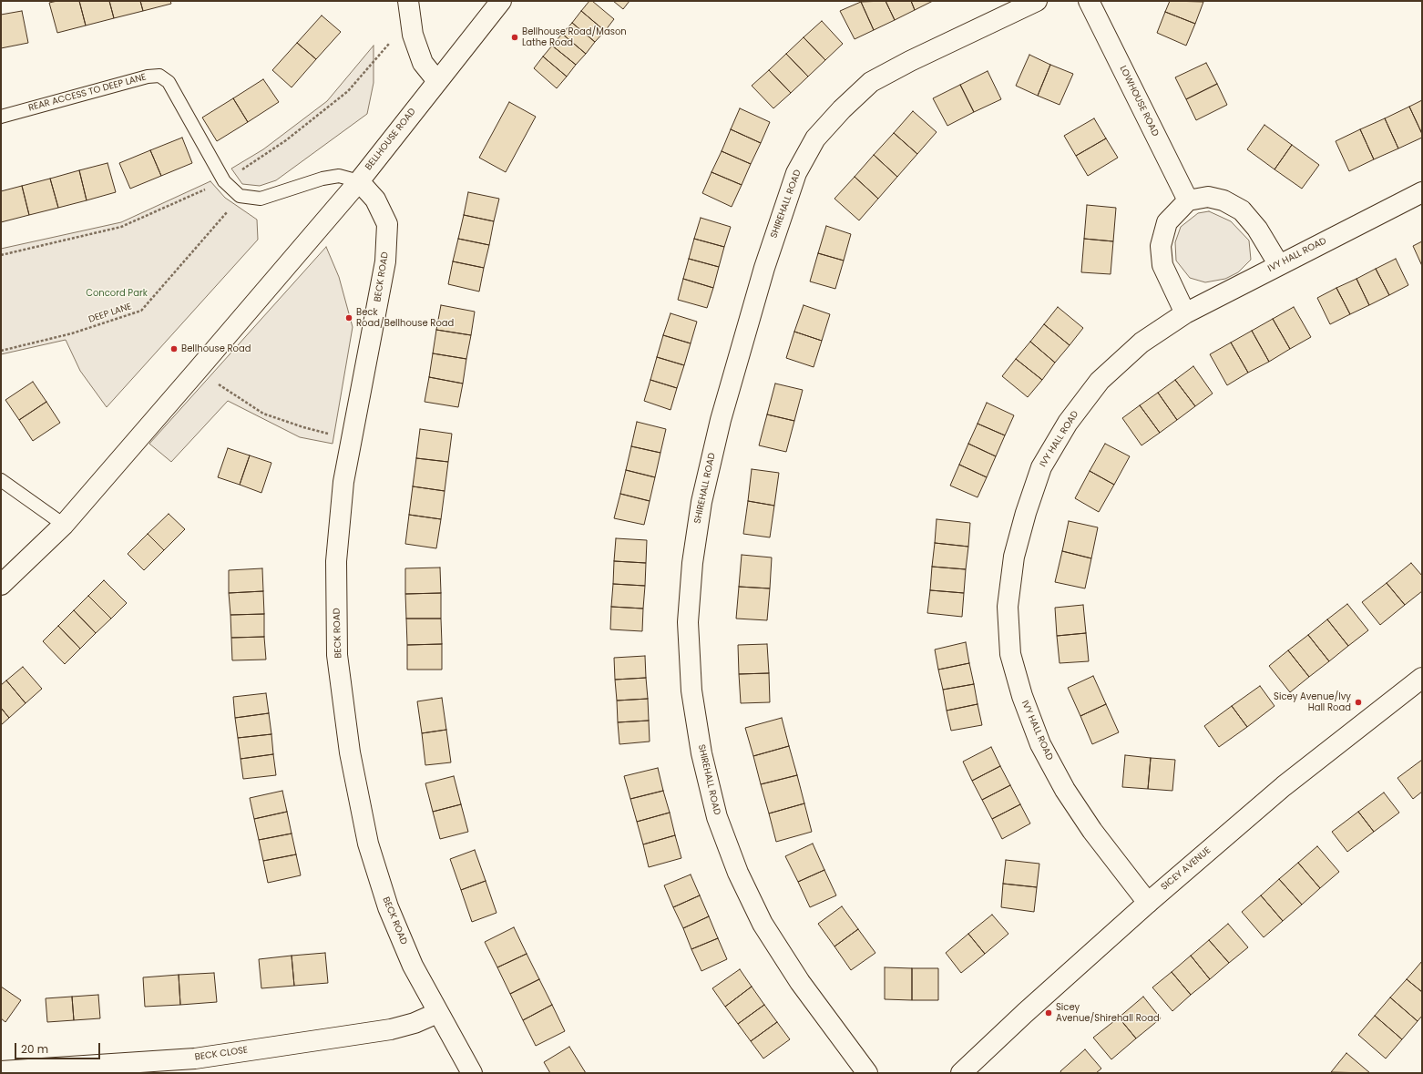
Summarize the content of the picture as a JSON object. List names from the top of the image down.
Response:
{
  "streets": {
    "street": [
      "LOWHOUSE ROAD",
      "BELLHOUSE ROAD",
      "SHIREHALL ROAD",
      "IVY HALL ROAD",
      "BECK ROAD",
      "SICEY AVENUE",
      "BECK CLOSE"
    ],
    "lane": ["REAR ACCESS TO DEEP LANE"],
    "path": ["DEEP LANE"]
  },
  "crossings": [
    ["REAR ACCESS TO DEEP LANE", "DEEP LANE"],
    ["BELLHOUSE ROAD", "BECK ROAD"],
    ["IVY HALL ROAD", "SICEY AVENUE"],
    ["BECK ROAD", "BECK CLOSE"]
  ],
  "parks": ["Concord Park"],
  "places": [
    "Bellhouse Road/Mason Lathe Road",
    "Beck Road/Bellhouse Road",
    "Bellhouse Road",
    "Sicey Avenue/Ivy Hall Road",
    "Sicey Avenue/Shirehall Road"
  ],
  "scale_bar": "20 m"
}
